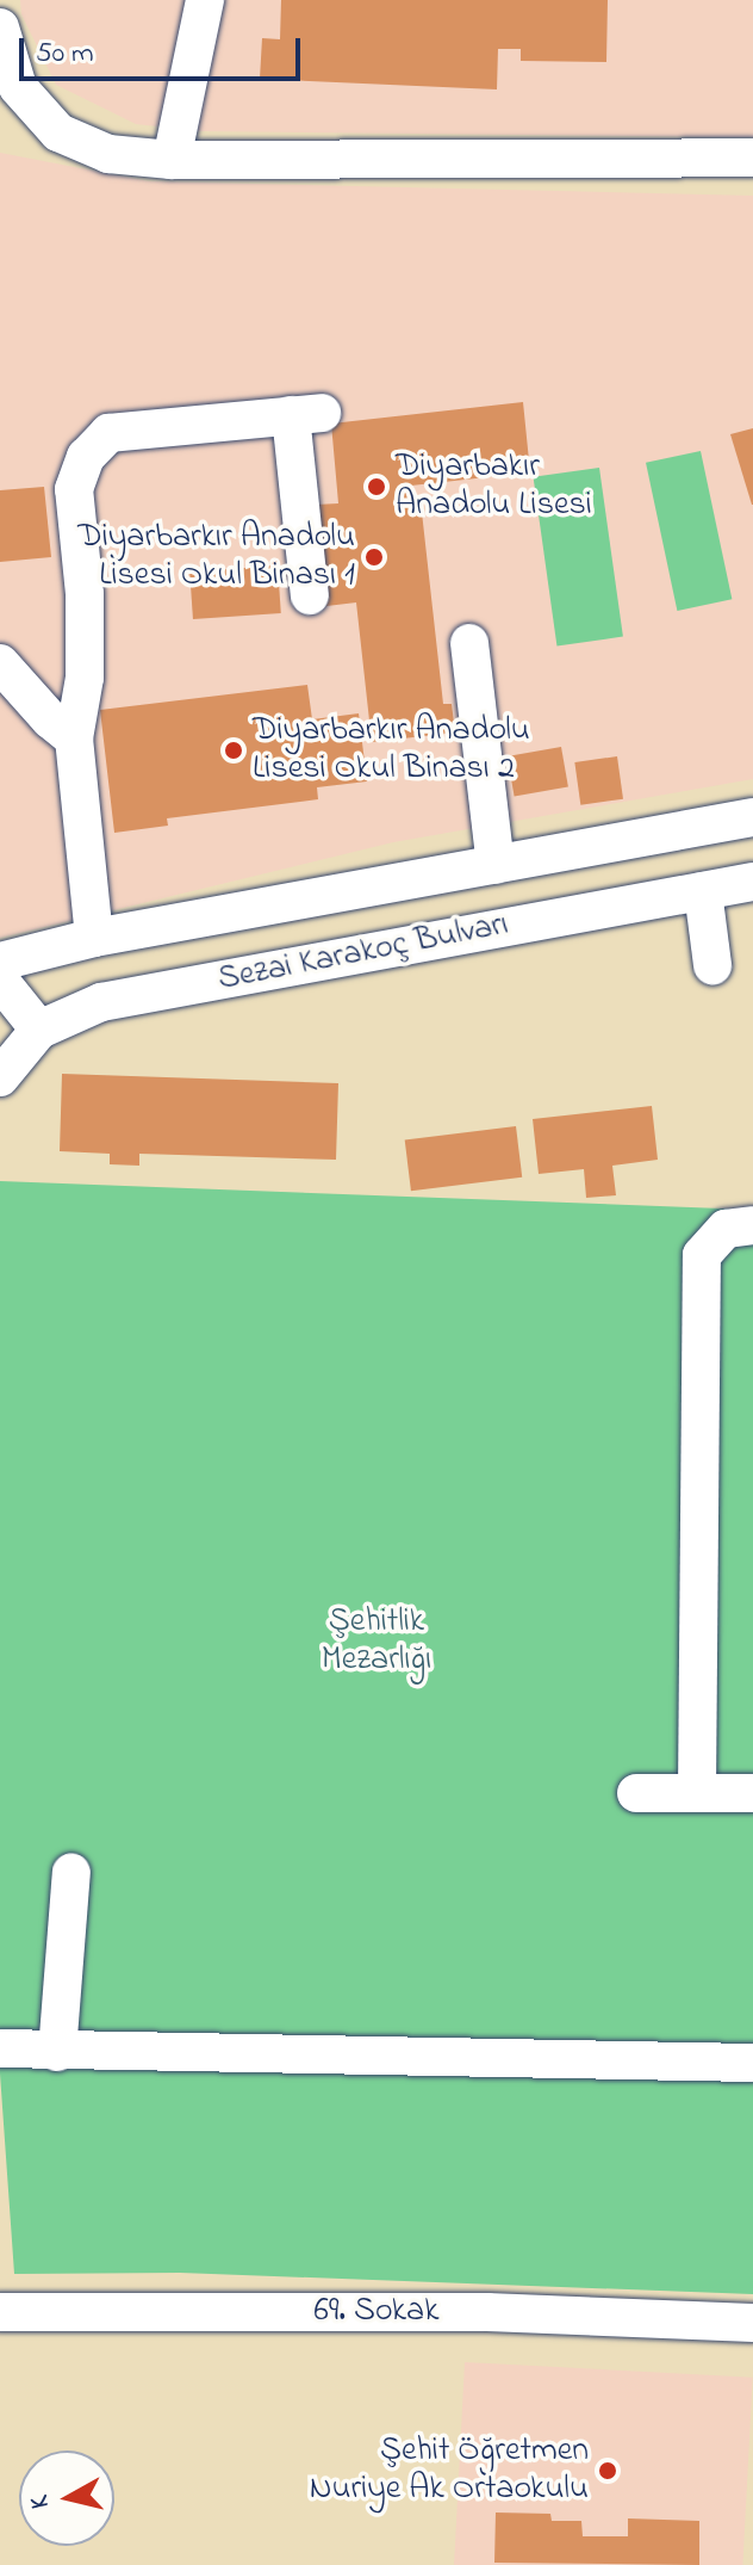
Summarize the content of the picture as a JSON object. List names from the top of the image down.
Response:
{
  "streets": {
    "street": ["Sezai Karakoç Bulvarı", "69. Sokak"]
  },
  "parks": ["Şehitlik Mezarlığı"],
  "places": [
    "Diyarbakır Anadolu Lisesi",
    "Diyarbarkır Anadolu Lisesi Okul Binası 1",
    "Diyarbarkır Anadolu Lisesi Okul Binası 2",
    "Şehit Öğretmen Nuriye Ak Ortaokulu"
  ],
  "scale_bar": "50 m",
  "north": "left"
}
